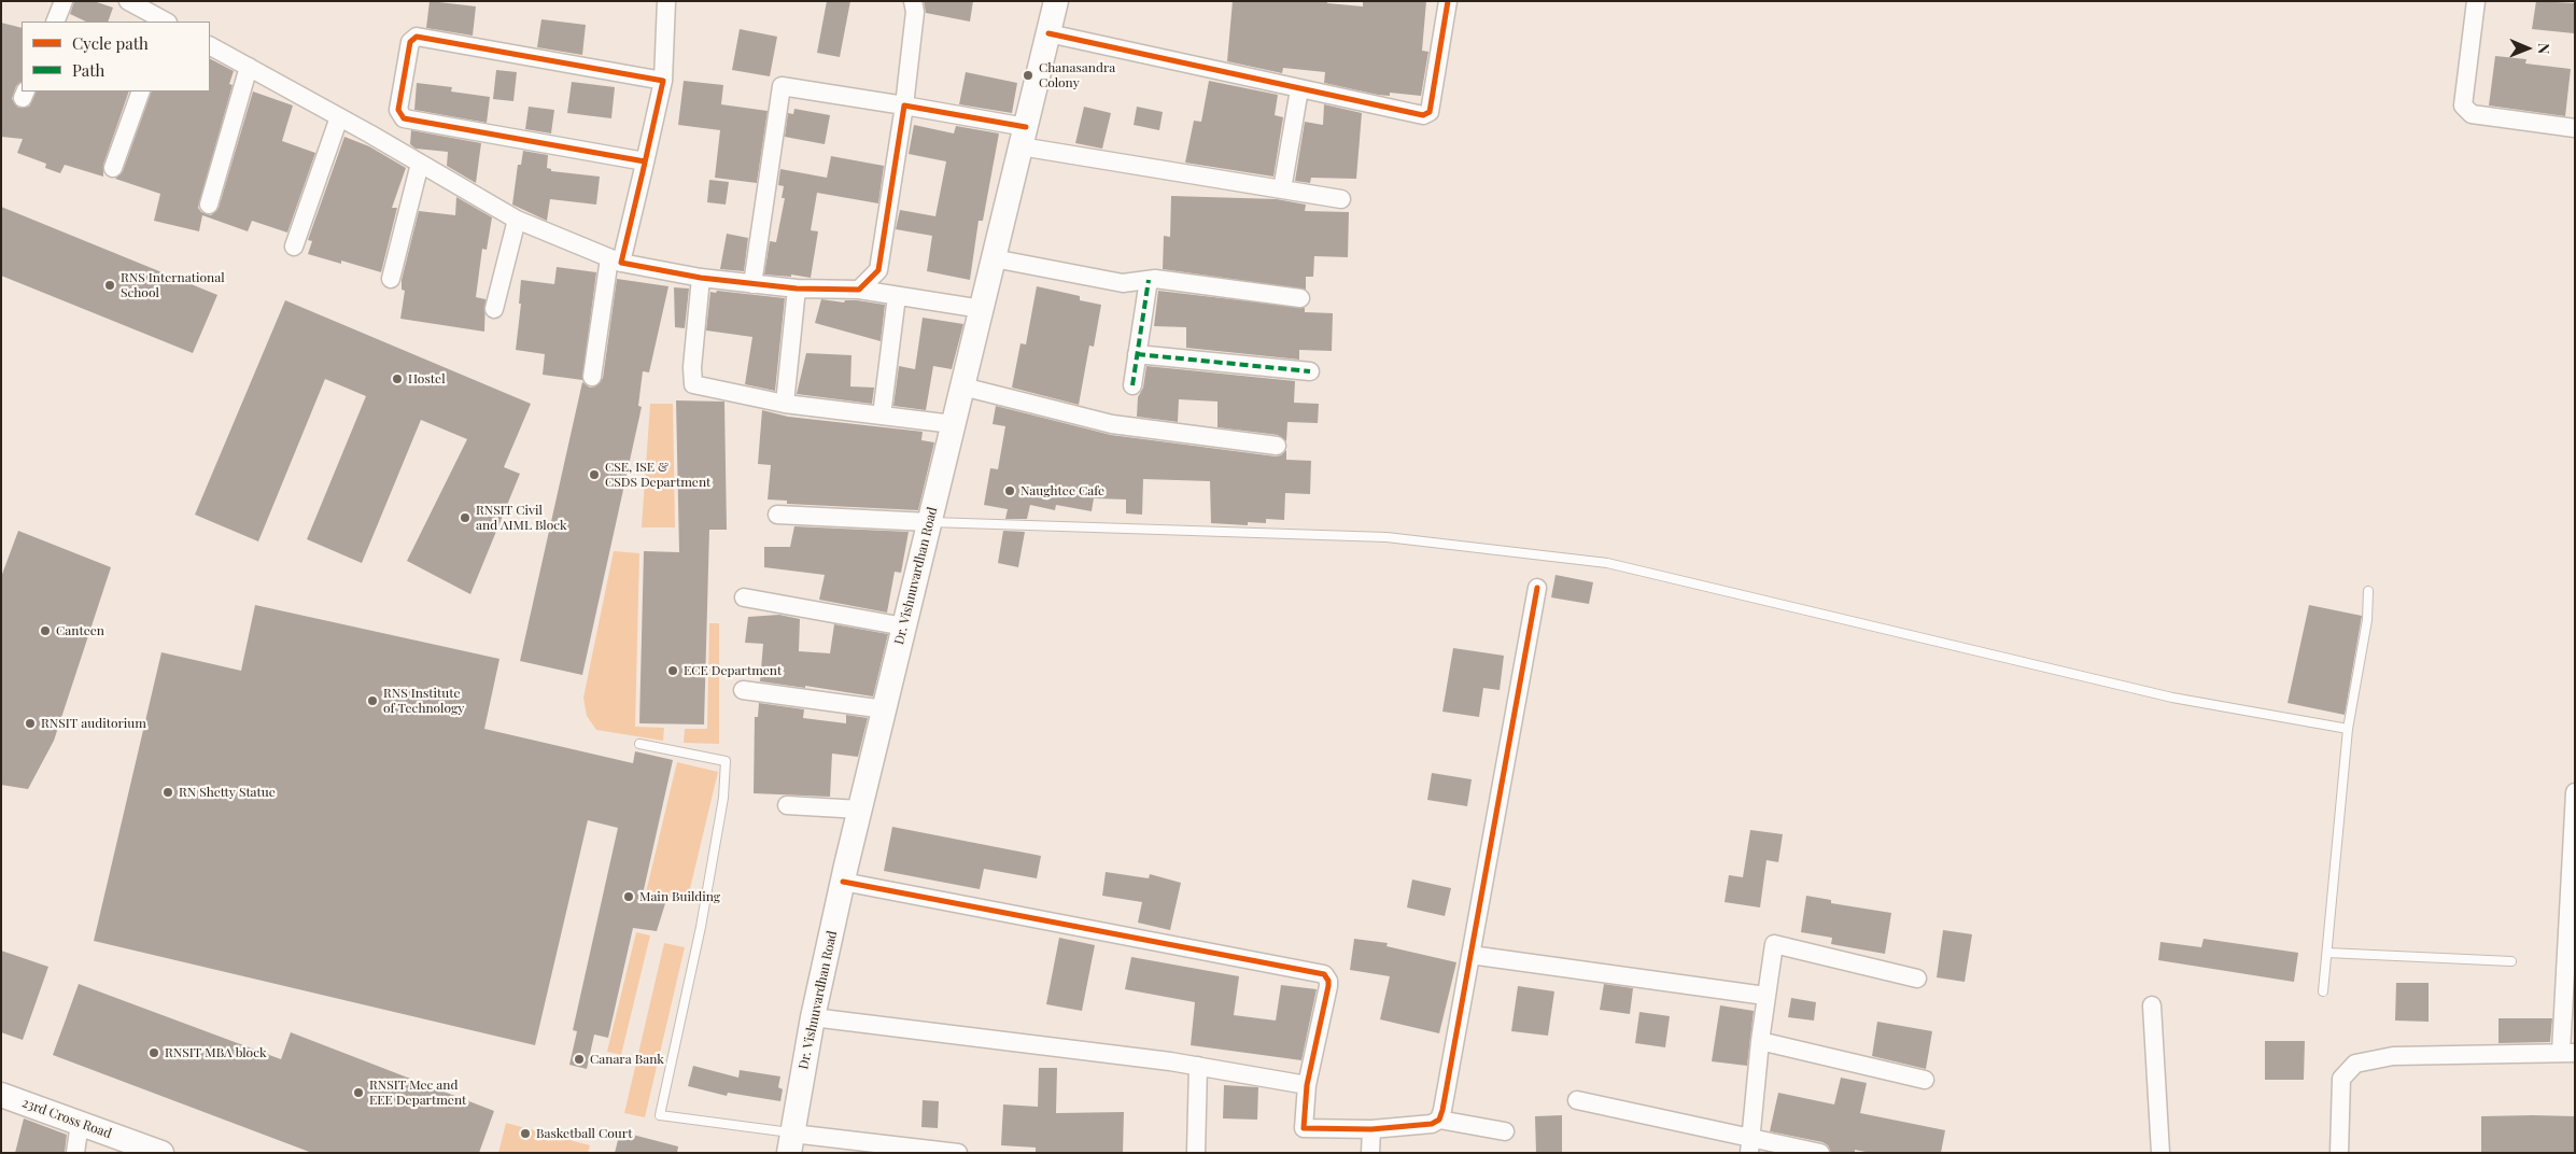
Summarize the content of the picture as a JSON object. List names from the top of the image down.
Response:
{
  "streets": {
    "main road": ["Dr. Vishnuvardhan Road", "23rd Cross Road"]
  },
  "places": [
    "Chanasandra Colony",
    "RNS International School",
    "Hostel",
    "CSE, ISE & CSDS Department",
    "Naughtee Cafe",
    "RNSIT Civil and AIML Block",
    "Canteen",
    "ECE Department",
    "RNS Institute of Technology",
    "RNSIT auditorium",
    "RN Shetty Statue",
    "Main Building",
    "RNSIT MBA block",
    "Canara Bank",
    "RNSIT Mec and EEE Department",
    "Basketball Court"
  ],
  "legend": ["Cycle path", "Path"],
  "north": "right"
}
